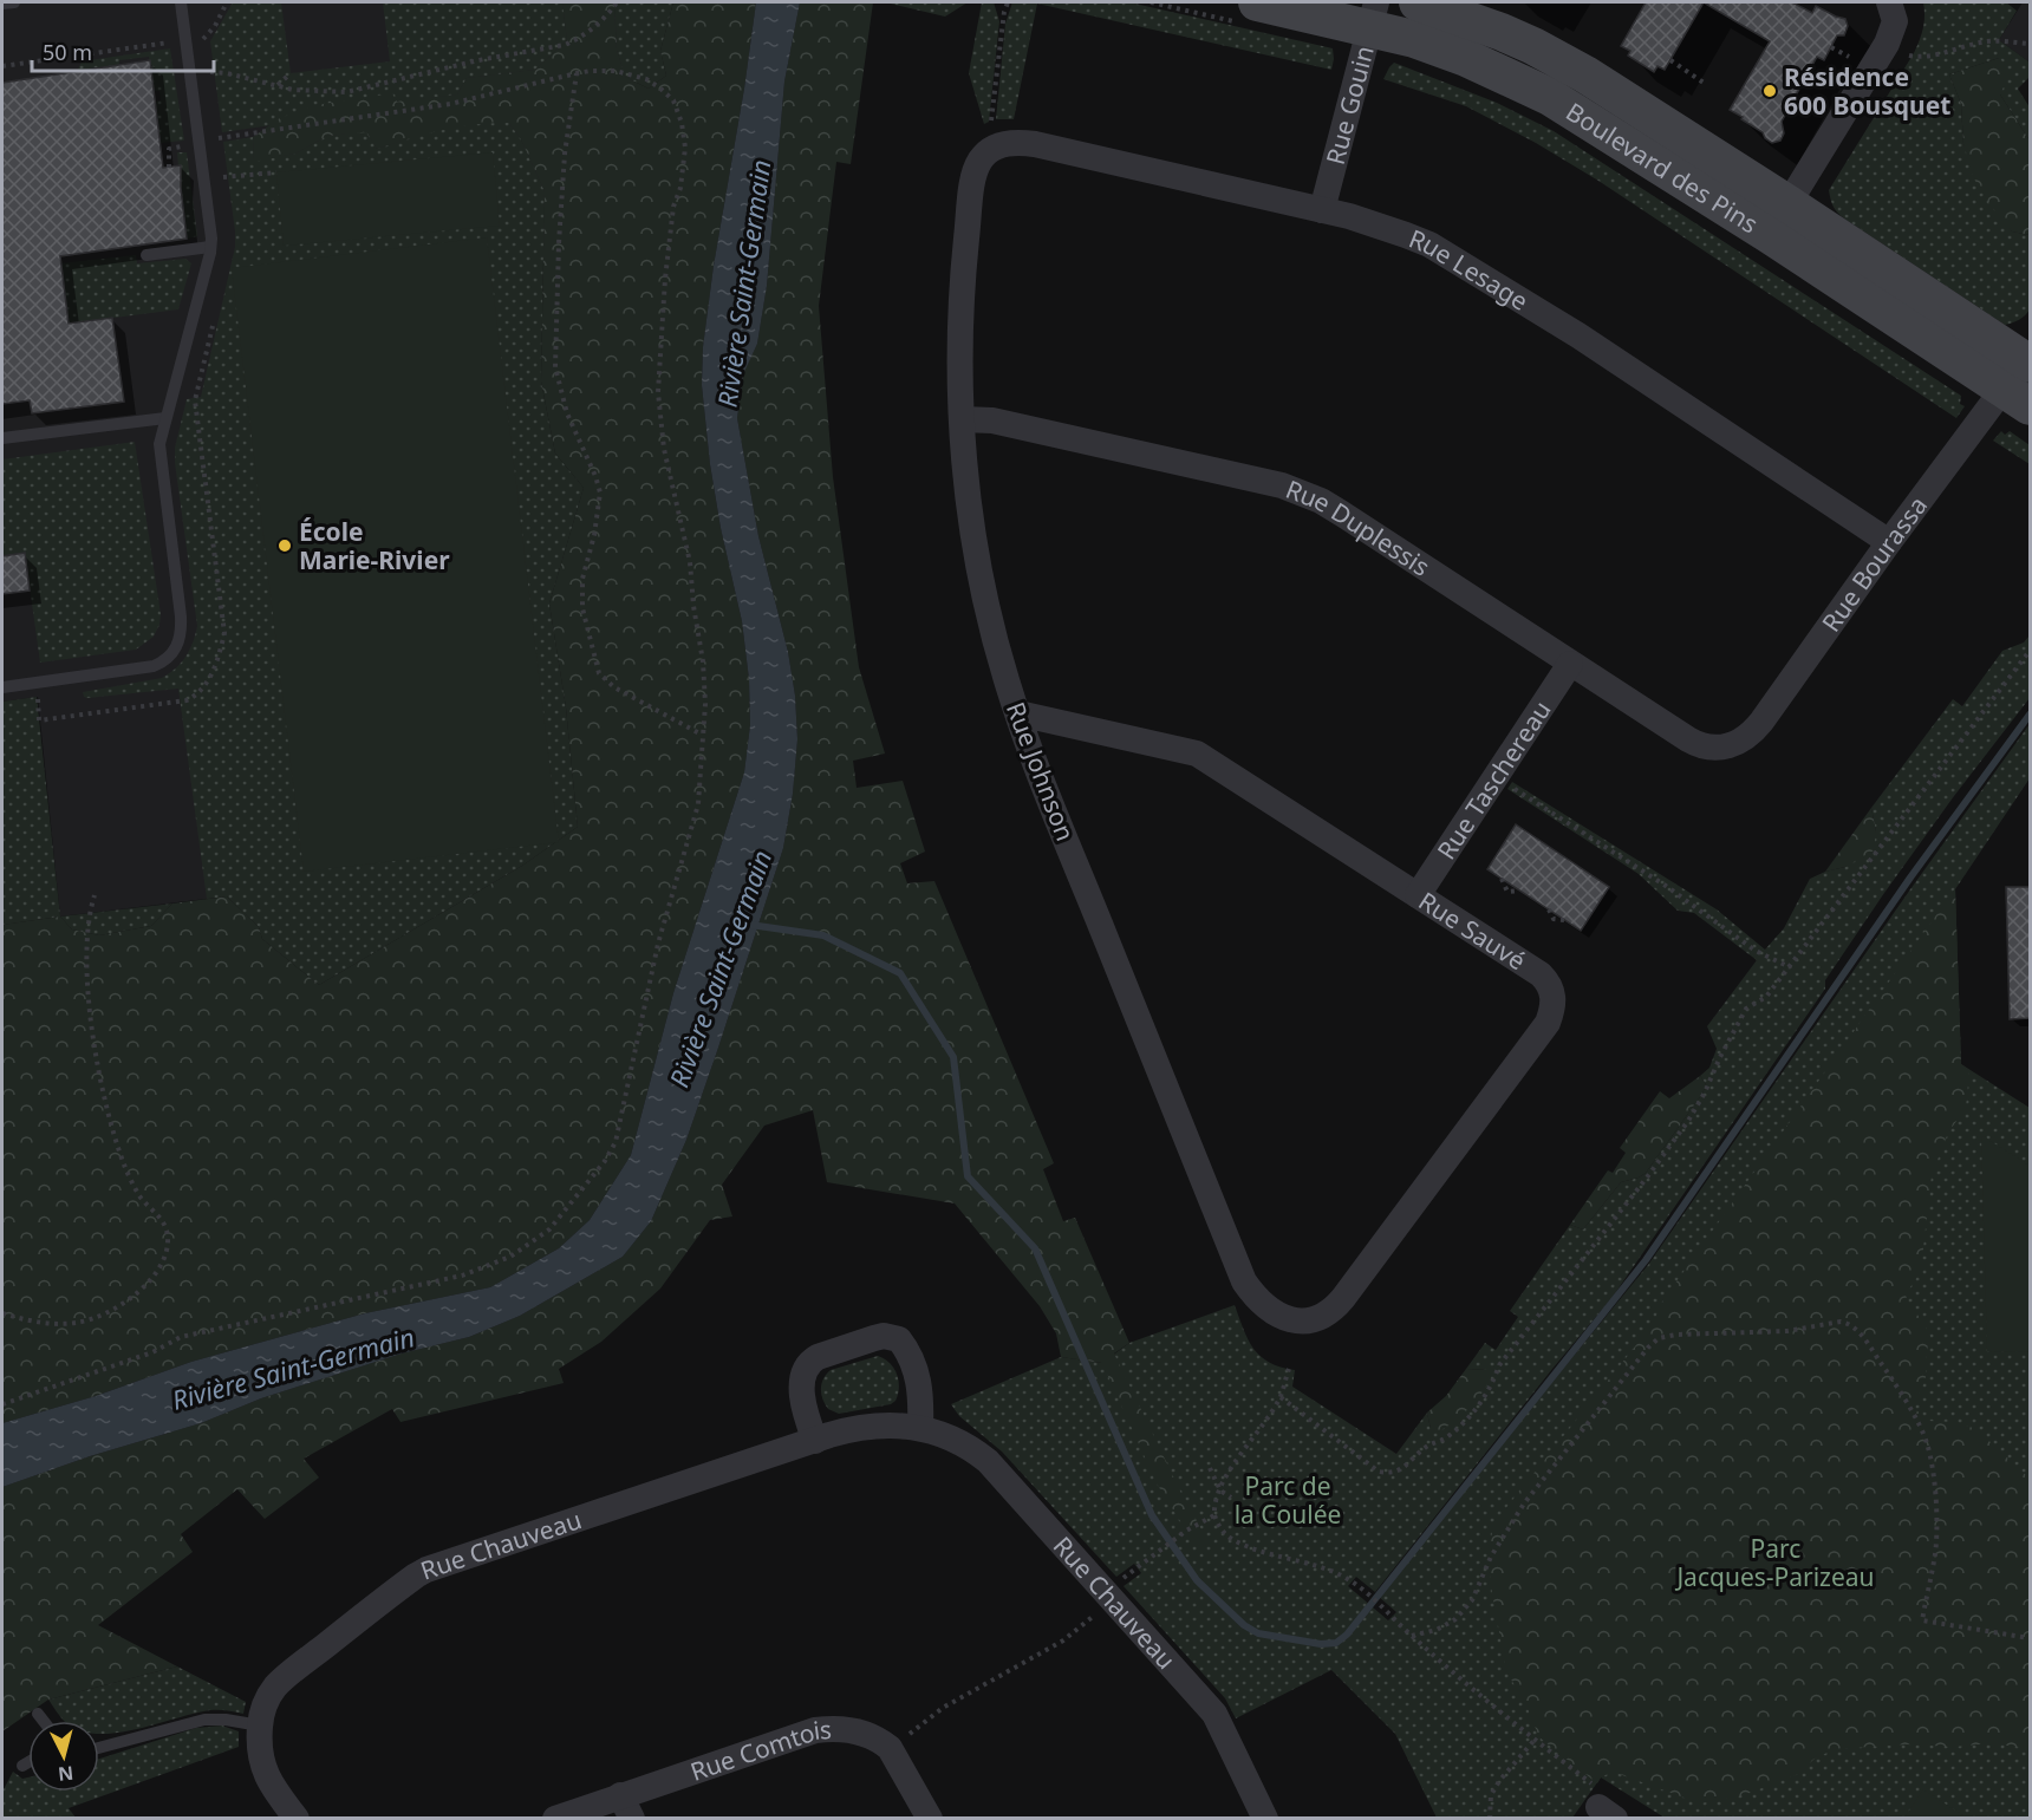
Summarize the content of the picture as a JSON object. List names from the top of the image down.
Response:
{
  "streets": {
    "street": [
      "Rue Gouin",
      "Boulevard des Pins",
      "Rue Lesage",
      "Rue Duplessis",
      "Rue Bourassa",
      "Rue Johnson",
      "Rue Taschereau",
      "Rue Sauvé",
      "Rue Chauveau",
      "Rue Comtois"
    ]
  },
  "crossings": [
    ["Rue Gouin", "Boulevard des Pins"],
    ["Rue Gouin", "Rue Lesage"],
    ["Boulevard des Pins", "Rue Bourassa"],
    ["Rue Lesage", "Rue Bourassa"],
    ["Rue Lesage", "Rue Johnson"],
    ["Rue Duplessis", "Rue Bourassa"],
    ["Rue Duplessis", "Rue Johnson"],
    ["Rue Duplessis", "Rue Taschereau"],
    ["Rue Johnson", "Rue Sauvé"],
    ["Rue Taschereau", "Rue Sauvé"]
  ],
  "water": ["Rivière Saint-Germain"],
  "parks": ["Parc de la Coulée", "Parc Jacques-Parizeau"],
  "places": ["Résidence 600 Bousquet", "École Marie-Rivier"],
  "scale_bar": "50 m",
  "north": "bottom"
}
